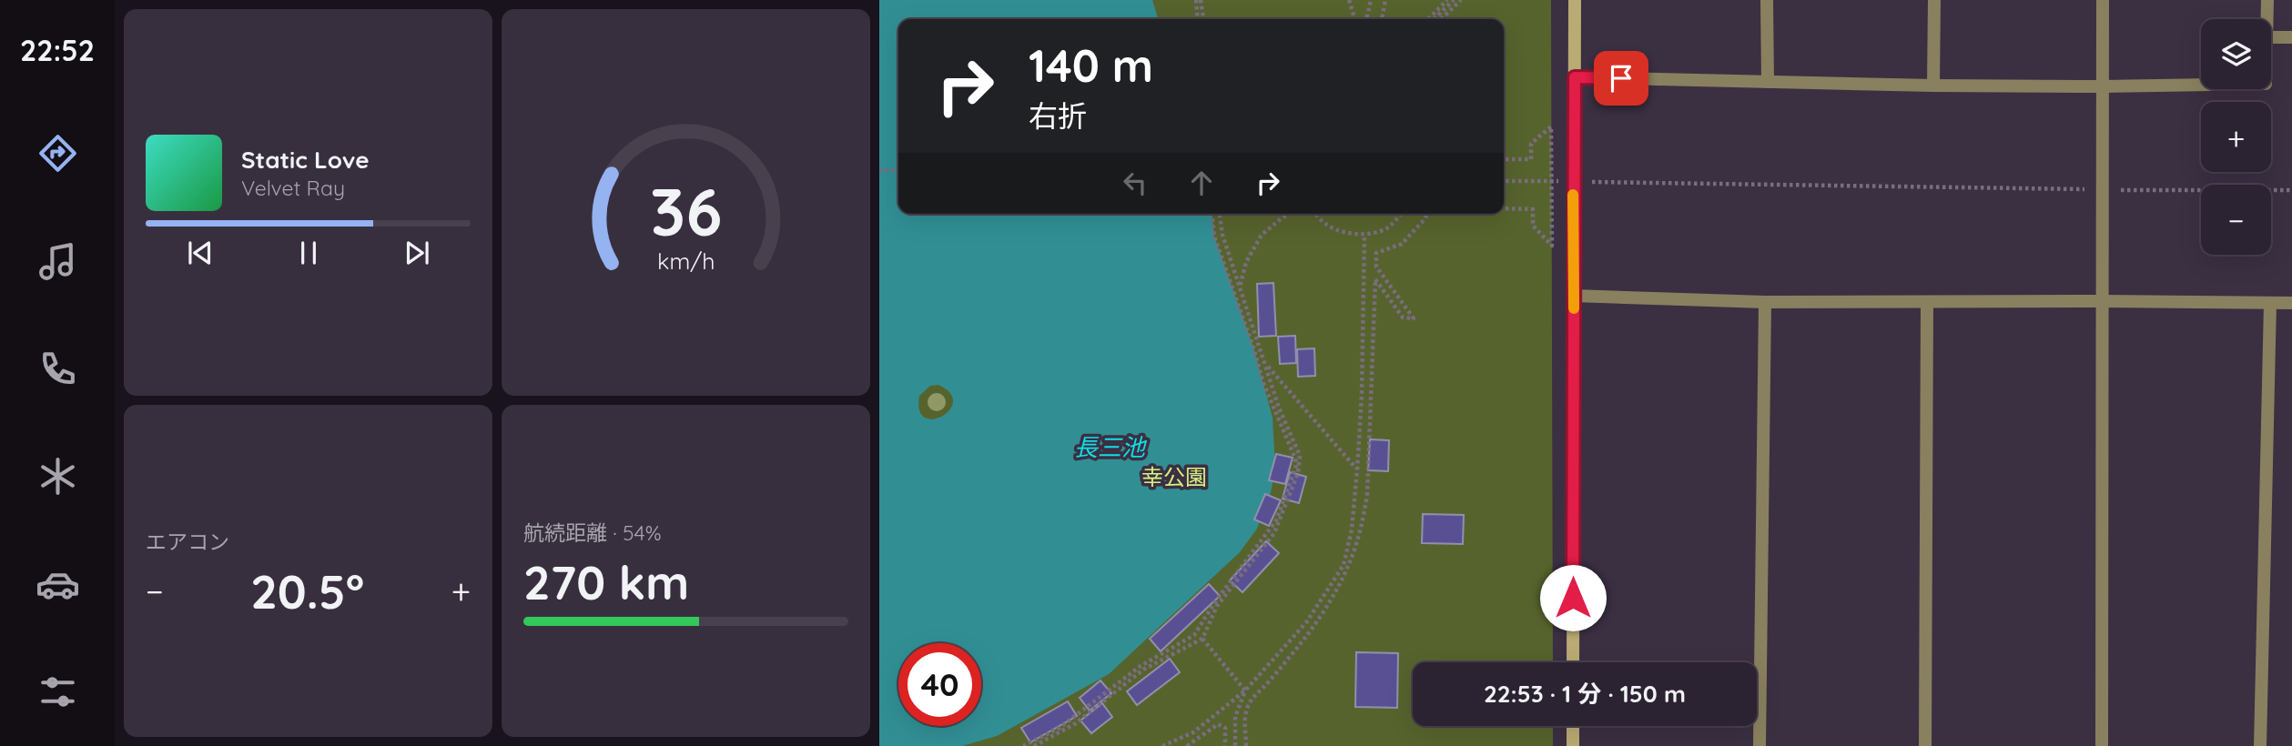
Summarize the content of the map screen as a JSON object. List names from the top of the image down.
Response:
{
  "water": ["長三池"],
  "parks": ["幸公園"],
  "page": {
    "tabs": "22:52",
    "map_buttons": ["+", "−"],
    "turn": ["140 m", "右折"],
    "song": ["Static Love", "Velvet Ray"],
    "tile": [
      "エアコン",
      ["航続距離 · 54%", "270 km"]
    ],
    "heat": ["−", "20.5°", "+"],
    "limit": "40",
    "trip": "22:53 · 1 分 · 150 m",
    "gauge": ["36", "km/h"]
  }
}
